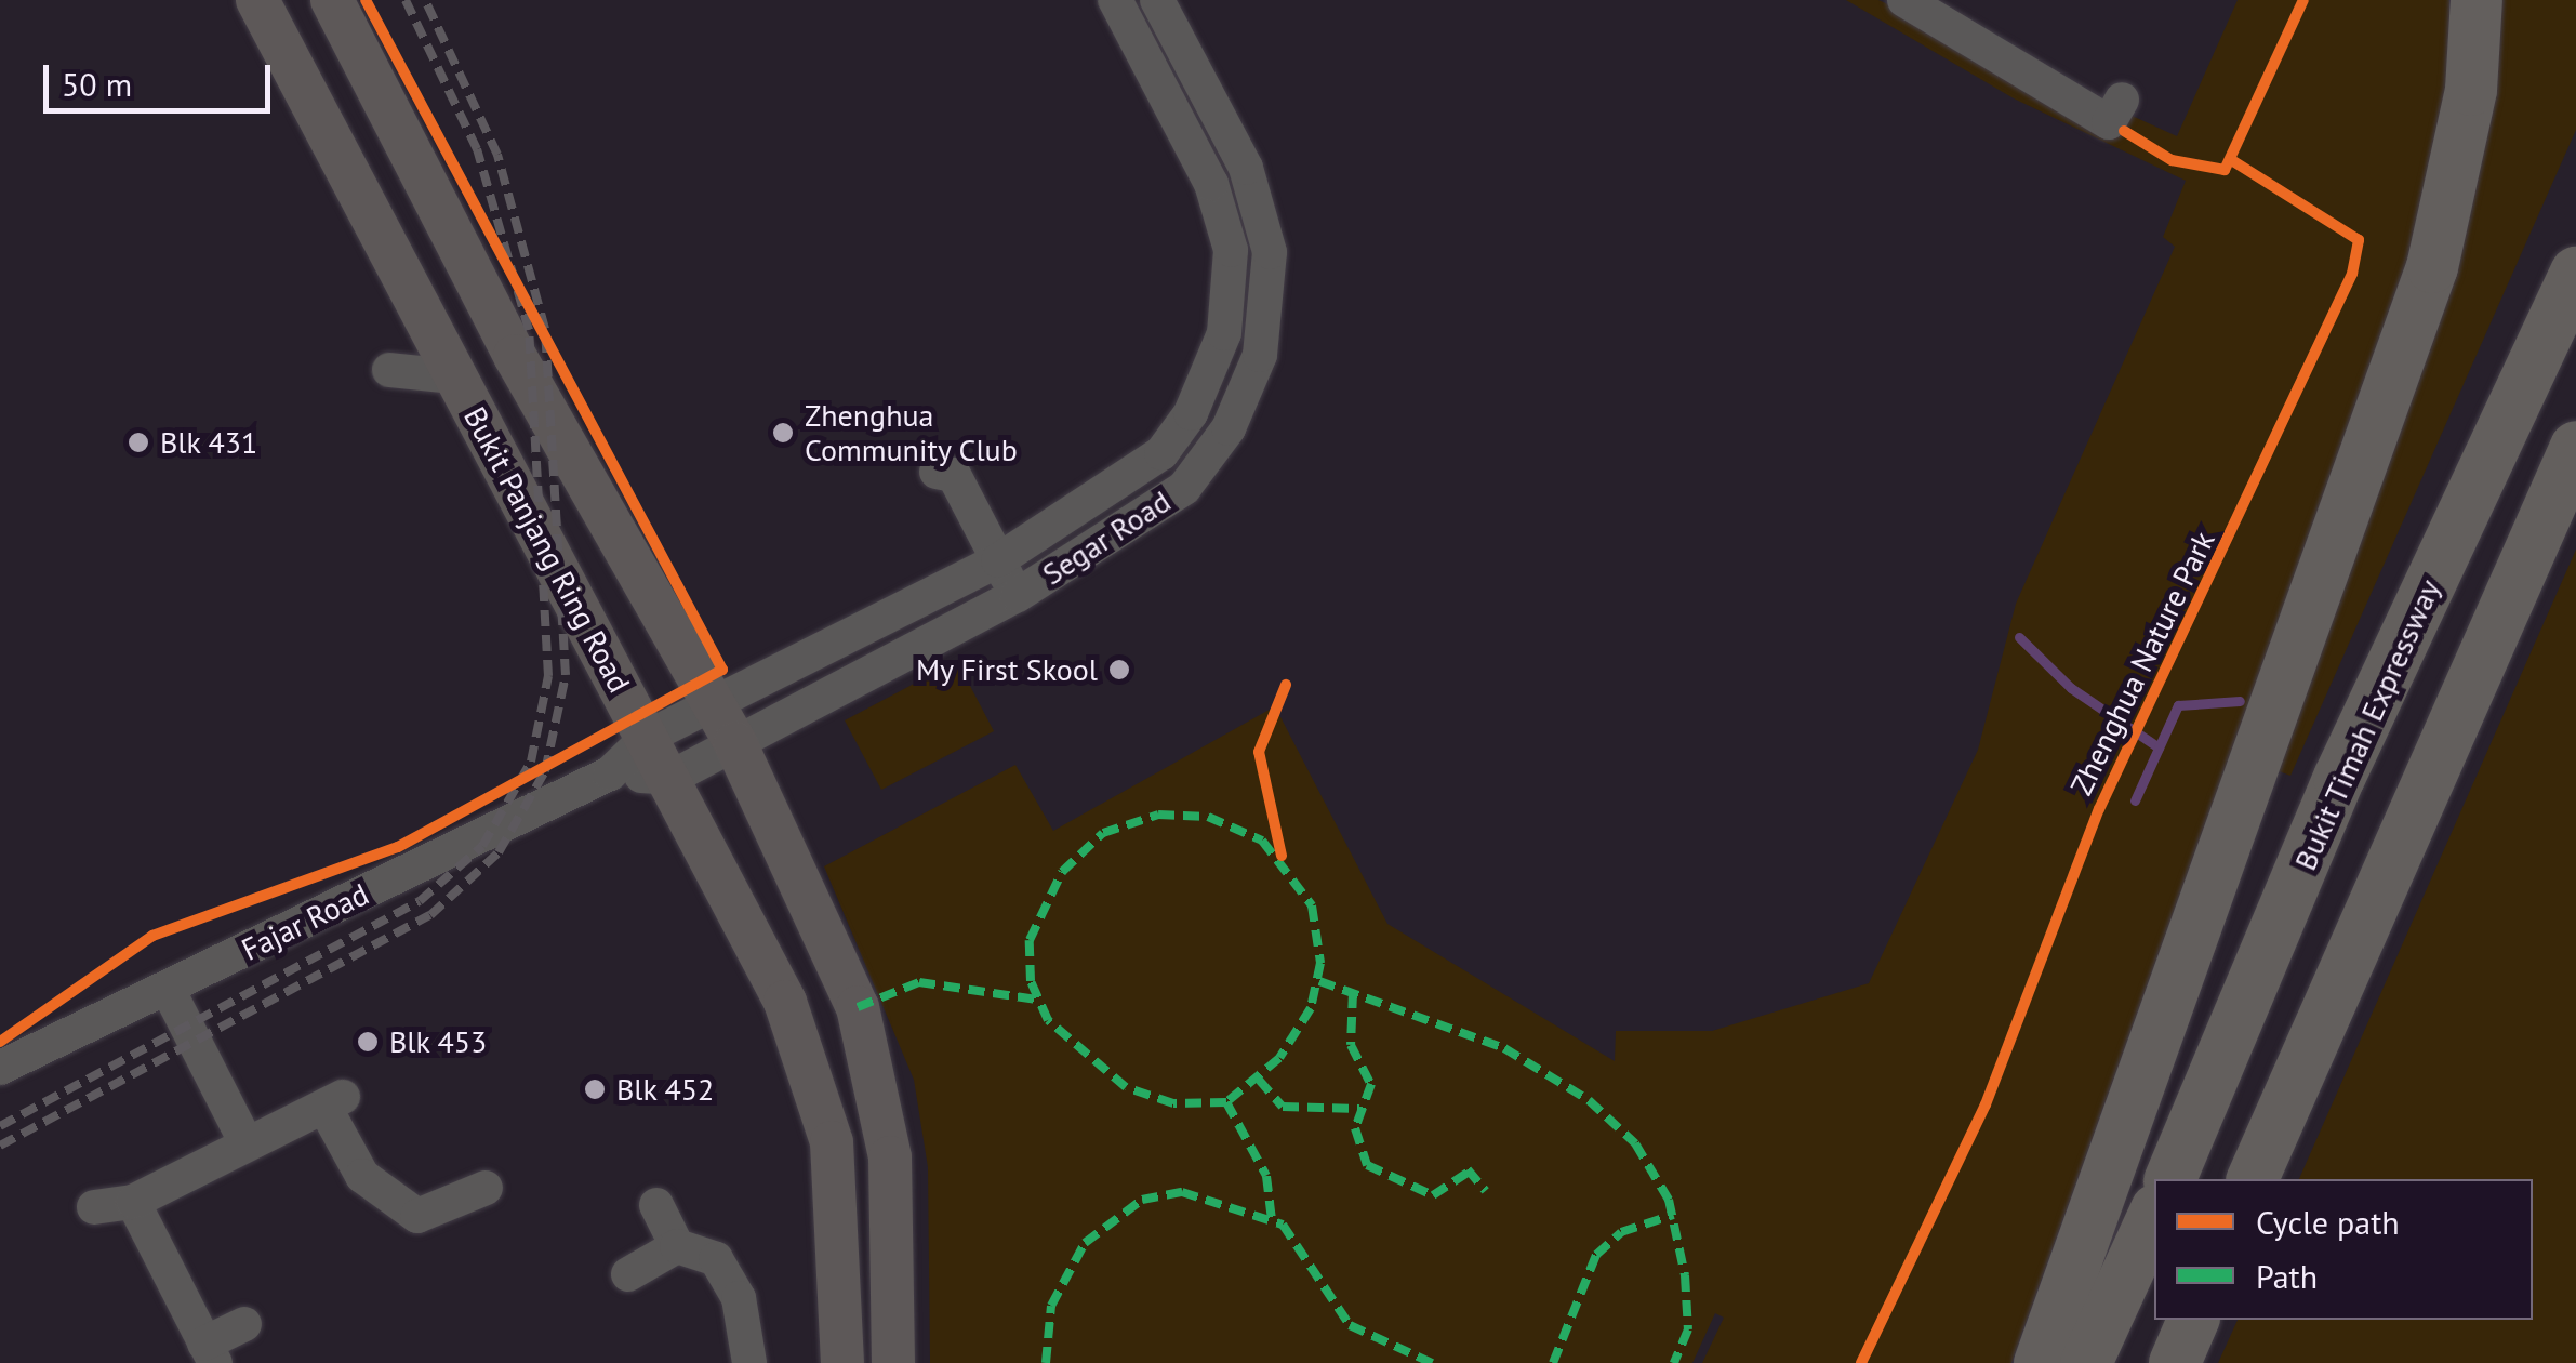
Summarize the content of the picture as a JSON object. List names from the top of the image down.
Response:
{
  "streets": {
    "highway": ["Bukit Timah Expressway"],
    "main road": ["Bukit Panjang Ring Road"],
    "street": ["Segar Road", "Fajar Road"],
    "cycle path": ["Zhenghua Nature Park"]
  },
  "crossings": [
    ["Segar Road", "Bukit Panjang Ring Road"],
    ["Segar Road", "Fajar Road"],
    ["Bukit Panjang Ring Road", "Fajar Road"]
  ],
  "places": [
    "Zhenghua Community Club",
    "Blk 431",
    "My First Skool",
    "Blk 453",
    "Blk 452"
  ],
  "legend": ["Cycle path", "Path"],
  "scale_bar": "50 m"
}
